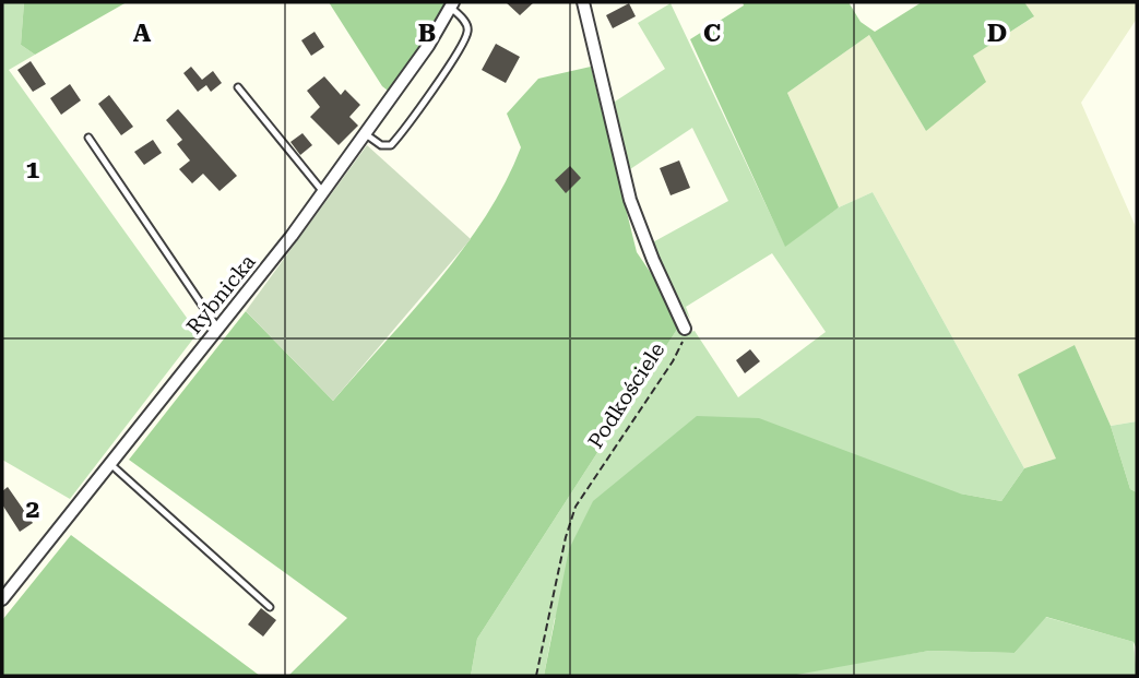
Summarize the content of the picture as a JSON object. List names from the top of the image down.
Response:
{
  "streets": {
    "street": ["Rybnicka", "Podkościele"]
  },
  "grid": {
    "columns": [
      "A",
      "B",
      "C",
      "D"
    ],
    "rows": ["1", "2"]
  }
}
